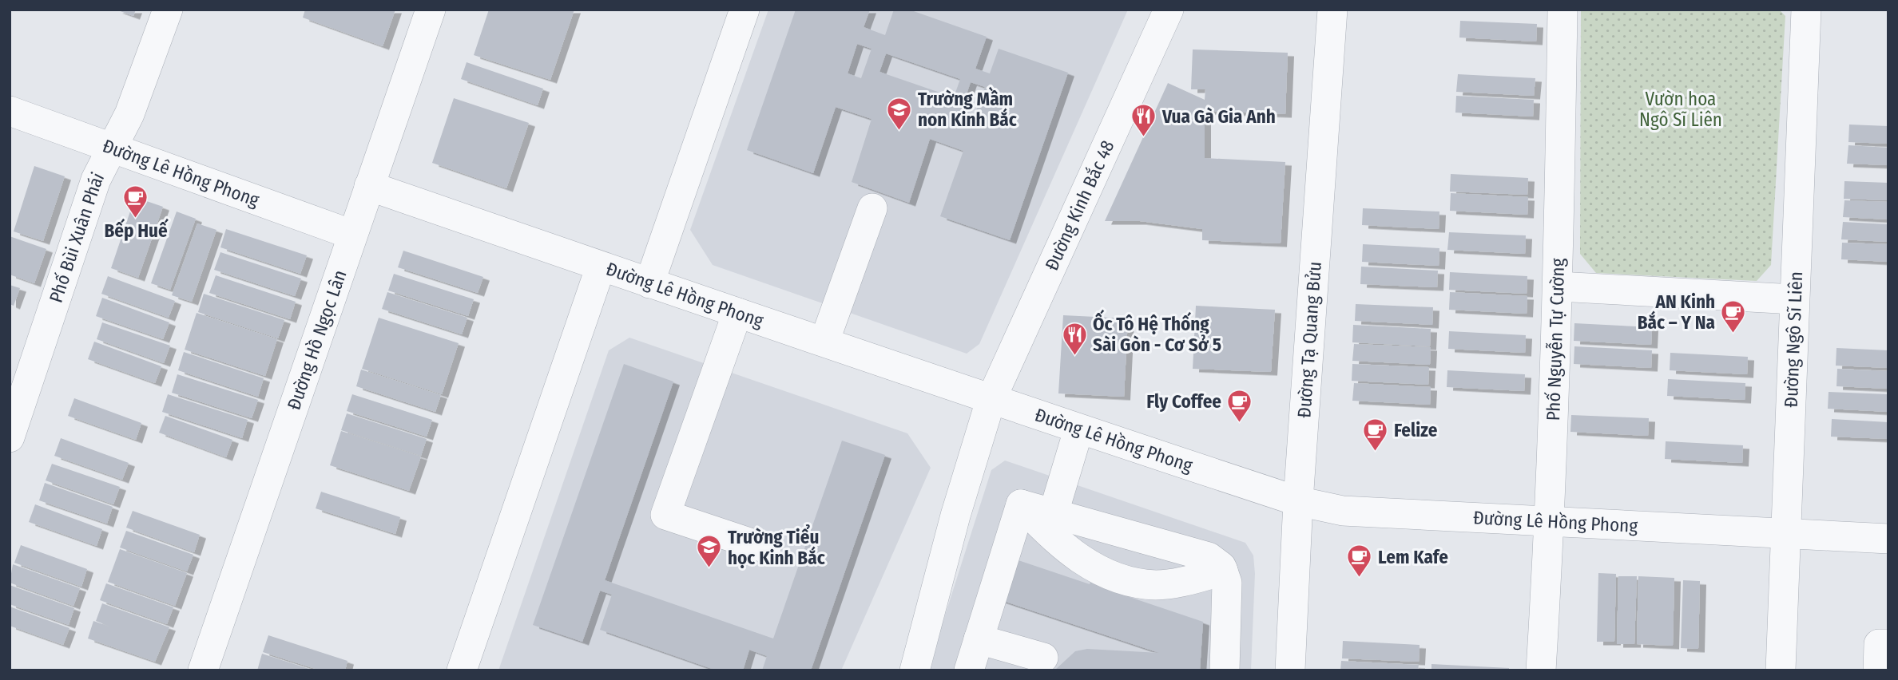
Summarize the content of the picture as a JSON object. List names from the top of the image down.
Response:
{
  "streets": {
    "street": [
      "Đường Lê Hồng Phong",
      "Đường Kinh Bắc 48",
      "Phố Bùi Xuân Phái",
      "Đường Hồ Ngọc Lân",
      "Đường Tạ Quang Bửu",
      "Phố Nguyễn Tự Cường",
      "Đường Ngô Sĩ Liên"
    ]
  },
  "crossings": [
    ["Đường Lê Hồng Phong", "Đường Kinh Bắc 48"],
    ["Đường Lê Hồng Phong", "Phố Bùi Xuân Phái"],
    ["Đường Lê Hồng Phong", "Đường Hồ Ngọc Lân"],
    ["Đường Lê Hồng Phong", "Đường Tạ Quang Bửu"],
    ["Đường Lê Hồng Phong", "Phố Nguyễn Tự Cường"],
    ["Đường Lê Hồng Phong", "Đường Ngô Sĩ Liên"]
  ],
  "parks": ["Vườn hoa Ngô Sĩ Liên"],
  "places": {
    "school or university": ["Trường Mầm non Kinh Bắc", "Trường Tiểu học Kinh Bắc"],
    "restaurant": ["Vua Gà Gia Anh", "Ốc Tô Hệ Thống Sài Gòn - Cơ Sở 5"],
    "cafe": [
      "Bếp Huế",
      "AN Kinh Bắc – Y Na",
      "Fly Coffee",
      "Felize",
      "Lem Kafe"
    ]
  }
}
